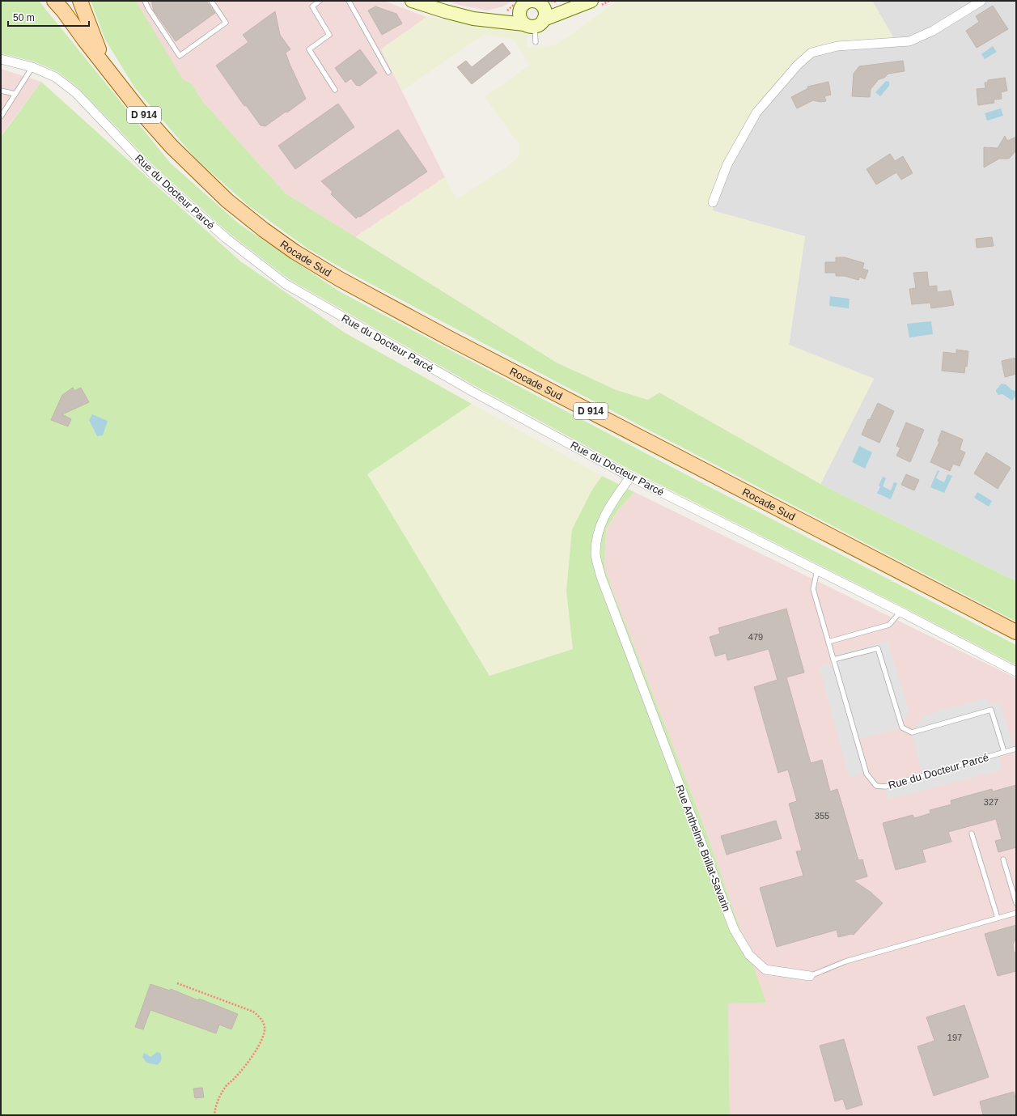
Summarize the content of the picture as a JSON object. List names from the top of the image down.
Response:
{
  "streets": {
    "main road": ["D 914", "Rocade Sud"],
    "street": ["Rue du Docteur Parcé", "Rue Anthelme Brillat-Savarin"]
  },
  "crossings": [
    ["D 914", "Rocade Sud"],
    ["Rue du Docteur Parcé", "Rue Anthelme Brillat-Savarin"]
  ],
  "house_numbers": [
    "479",
    "327",
    "355",
    "197"
  ],
  "scale_bar": "50 m"
}
